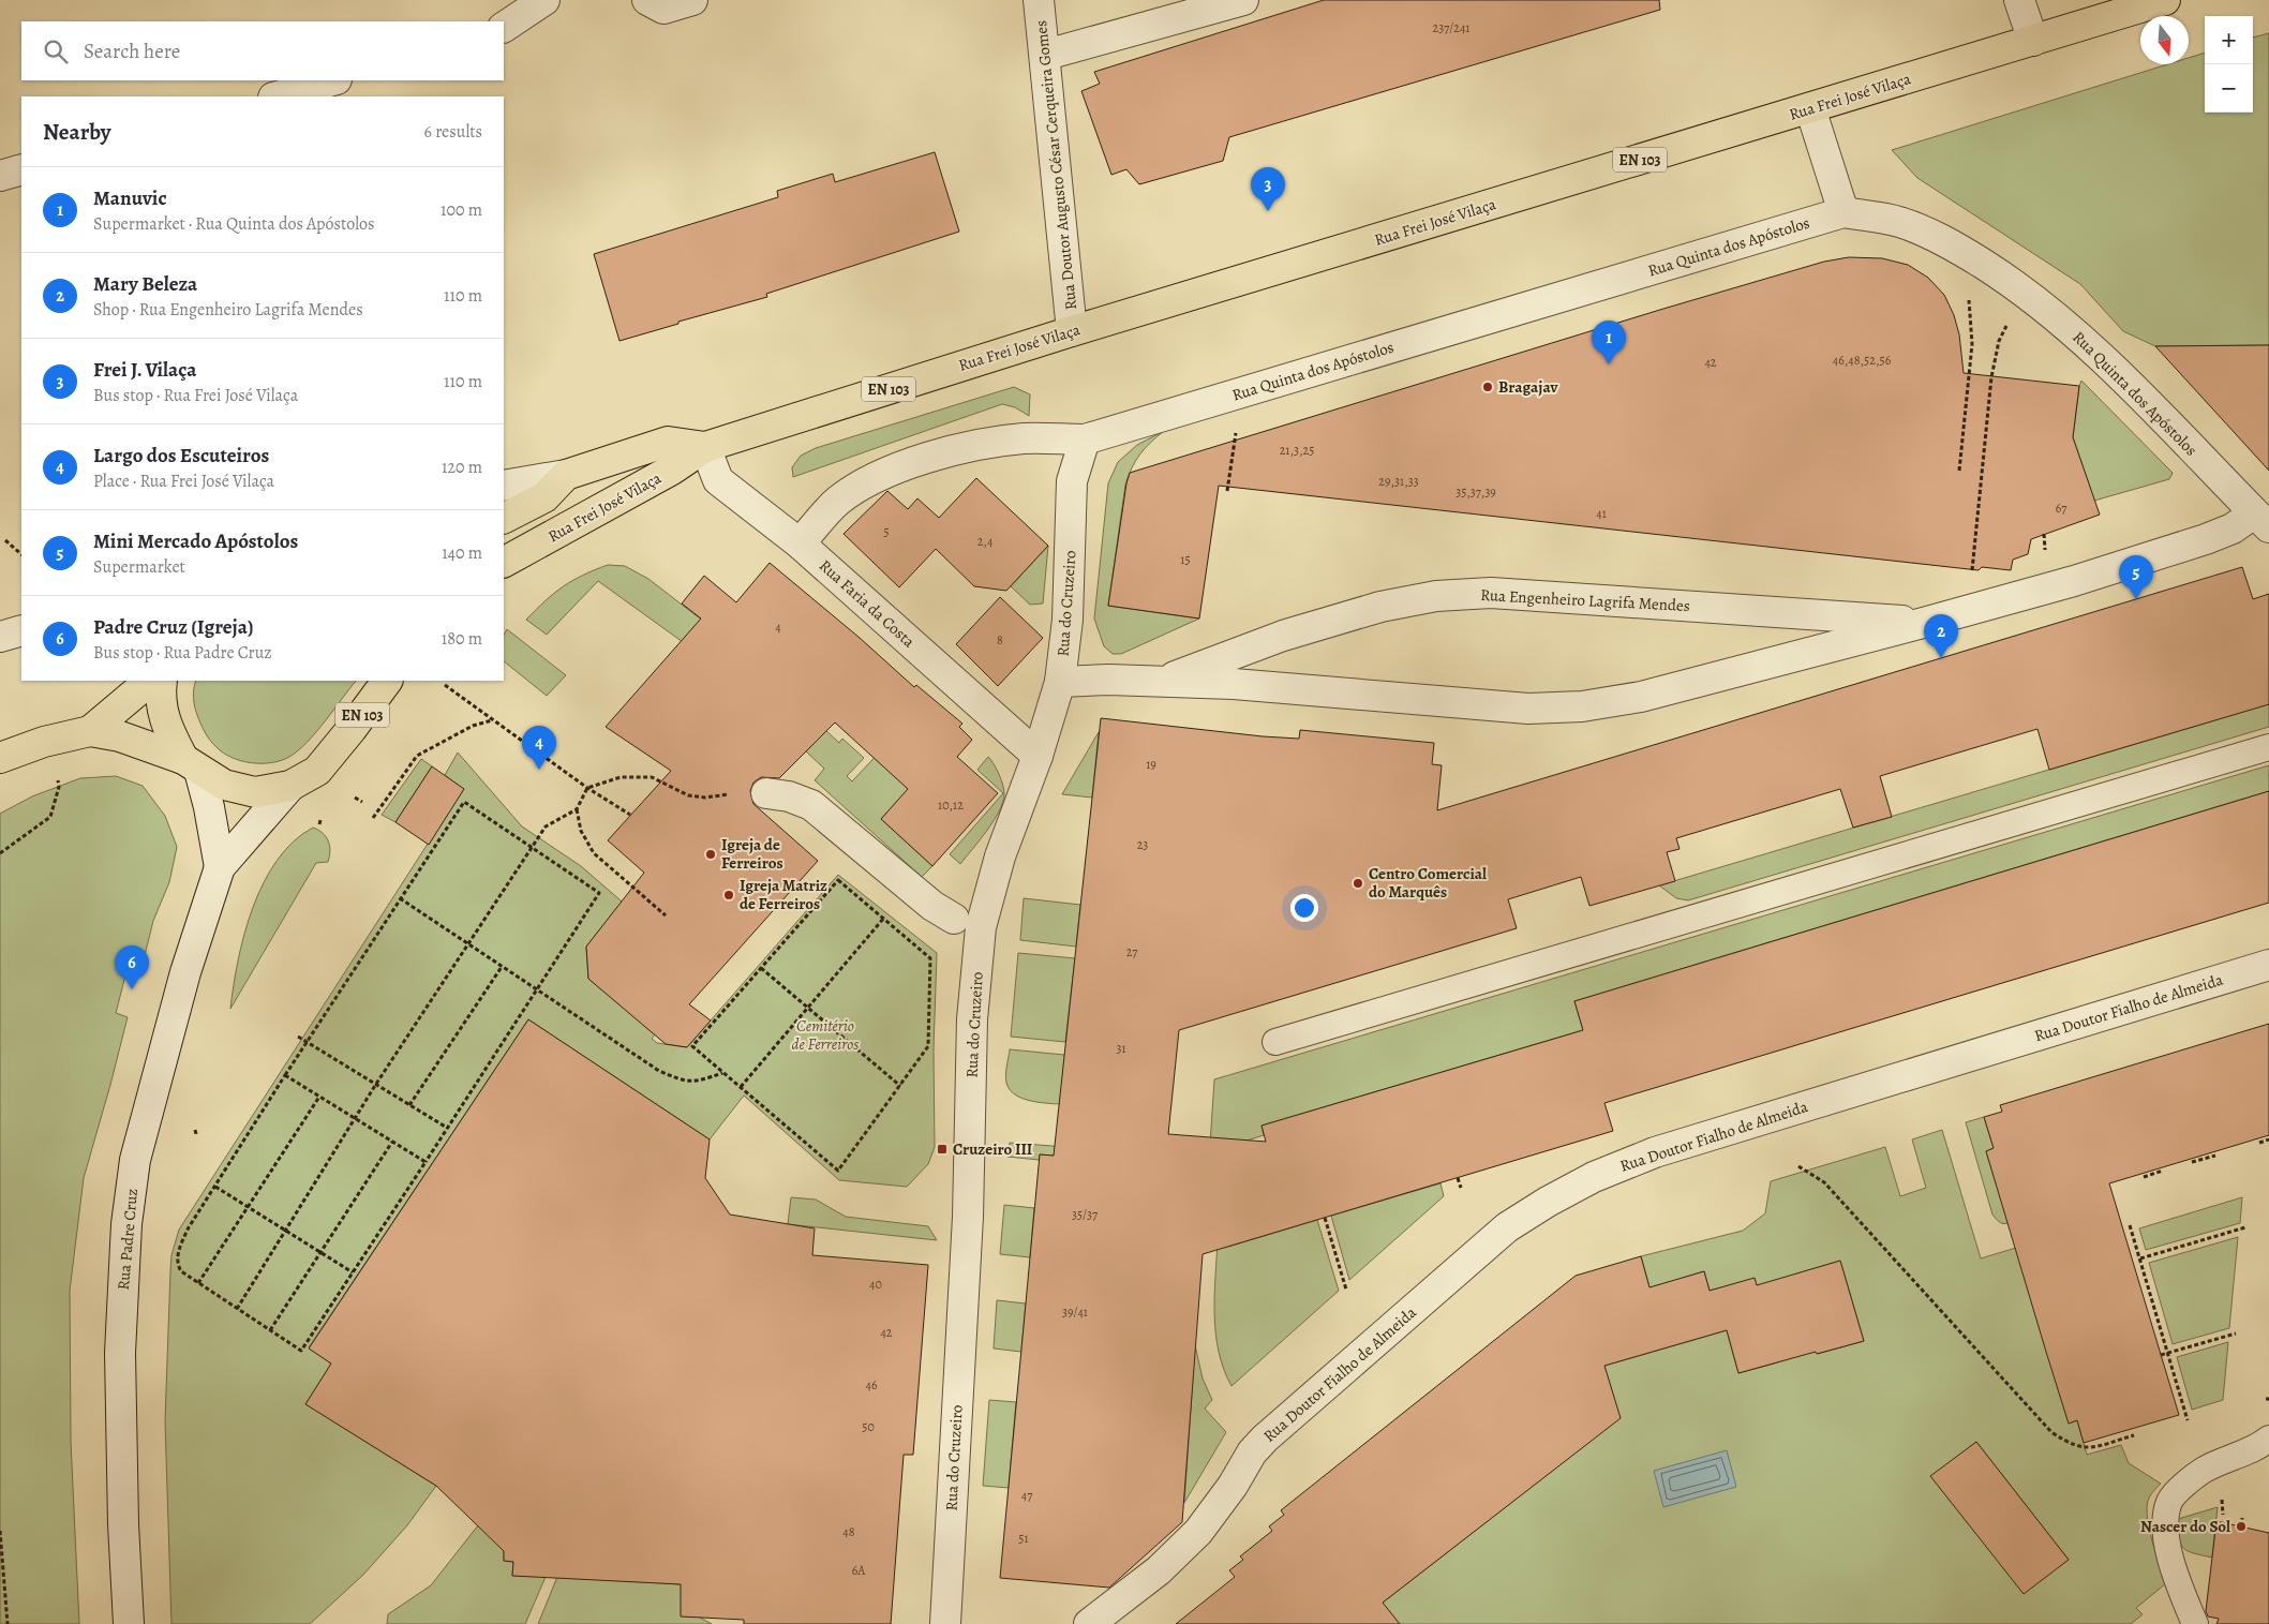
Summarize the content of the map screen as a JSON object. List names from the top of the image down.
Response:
{
  "streets": {
    "main road": ["Rua Frei José Vilaça", "EN 103"],
    "street": [
      "Rua Doutor Augusto César Cerqueira Gomes",
      "Rua Quinta dos Apóstolos",
      "Rua Engenheiro Lagrifa Mendes",
      "Rua Faria da Costa",
      "Rua do Cruzeiro",
      "Rua Doutor Fialho de Almeida",
      "Rua Padre Cruz"
    ]
  },
  "crossings": [
    ["Rua Frei José Vilaça", "Rua Doutor Augusto César Cerqueira Gomes"],
    ["Rua Frei José Vilaça", "Rua Faria da Costa"],
    ["EN 103", "Rua Padre Cruz"],
    ["Rua Quinta dos Apóstolos", "Rua Engenheiro Lagrifa Mendes"],
    ["Rua Quinta dos Apóstolos", "Rua Faria da Costa"],
    ["Rua Quinta dos Apóstolos", "Rua do Cruzeiro"],
    ["Rua Engenheiro Lagrifa Mendes", "Rua do Cruzeiro"],
    ["Rua Faria da Costa", "Rua do Cruzeiro"]
  ],
  "parks": ["Cemitério de Ferreiros"],
  "places": {
    "other": [
      "Bragajav",
      "Igreja de Ferreiros",
      "Centro Comercial do Marquês",
      "Igreja Matriz de Ferreiros",
      "Nascer do Sol"
    ],
    "transit": ["Cruzeiro III"]
  },
  "house_numbers": [
    "237/241",
    "46,48,52,56",
    "42",
    "21,3,25",
    "29,31,33",
    "35,37,39",
    "67",
    "41",
    "5",
    "2,4",
    "15",
    "4",
    "8",
    "19",
    "10,12",
    "23",
    "27",
    "31",
    "35/37",
    "40",
    "39/41",
    "42",
    "46",
    "50",
    "47",
    "48",
    "51",
    "6A"
  ],
  "north": "bottom",
  "page": {
    "map_buttons": ["+", "−"],
    "search": "Search here",
    "heading": ["Nearby", "6 results"],
    "list": [
      {
        "mark": "1",
        "name": "Manuvic",
        "note": "Supermarket · Rua Quinta dos Apóstolos",
        "value": "100 m"
      },
      {
        "mark": "2",
        "name": "Mary Beleza",
        "note": "Shop · Rua Engenheiro Lagrifa Mendes",
        "value": "110 m"
      },
      {
        "mark": "3",
        "name": "Frei J. Vilaça",
        "note": "Bus stop · Rua Frei José Vilaça",
        "value": "110 m"
      },
      {
        "mark": "4",
        "name": "Largo dos Escuteiros",
        "note": "Place · Rua Frei José Vilaça",
        "value": "120 m"
      },
      {
        "mark": "5",
        "name": "Mini Mercado Apóstolos",
        "note": "Supermarket",
        "value": "140 m"
      },
      {
        "mark": "6",
        "name": "Padre Cruz (Igreja)",
        "note": "Bus stop · Rua Padre Cruz",
        "value": "180 m"
      }
    ],
    "pins": [
      "3",
      "1",
      "5",
      "2",
      "4",
      "6"
    ]
  }
}
